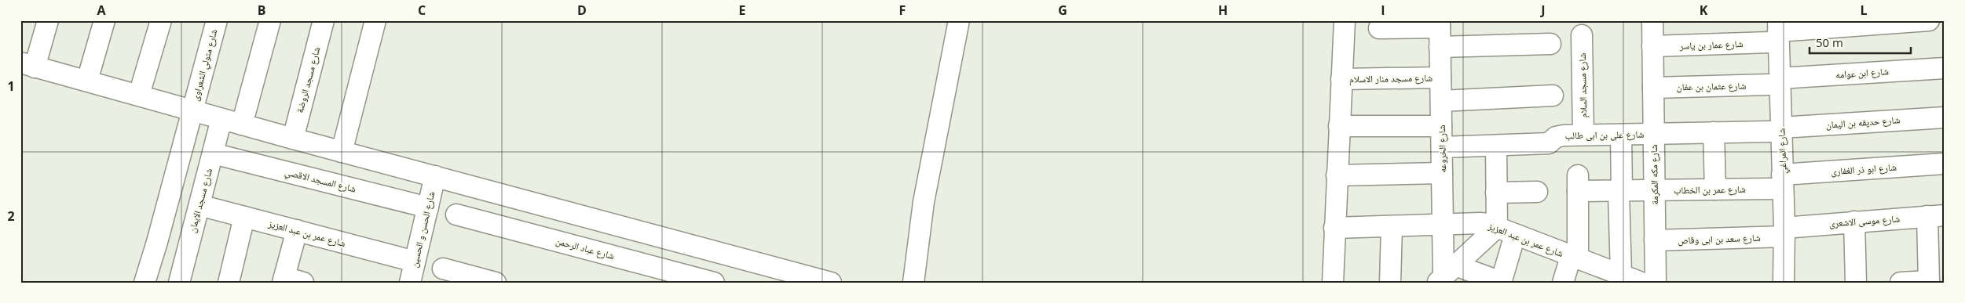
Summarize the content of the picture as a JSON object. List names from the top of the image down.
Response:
{
  "streets": {
    "street": [
      "شارع عمار بن ياسر",
      "شارع متولي الشعراوى",
      "شارع ابن عوامه",
      "شارع مسجد منار الاسلام",
      "شارع مسجد الروضة",
      "شارع مسجد السلام",
      "شارع عثمان بن عفان",
      "شارع حديقه بن اليمان",
      "شارع على بن ابى طالب",
      "شارع الخروعه",
      "شارع المراغي",
      "شارع ابو ذر الغفارى",
      "شارع مكه المكرمة",
      "شارع المسجد الاقصي",
      "شارع عمر بن الخطاب",
      "شارع مسجد الايمان",
      "شارع موسى الاشعرى",
      "شارع الحسن و الحسين",
      "شارع عمر بن عبد العزيز",
      "شارع سعد بن ابى وقاص",
      "شارع عباد الرحمن"
    ]
  },
  "crossings": [
    ["شارع عمار بن ياسر", "شارع المراغي"],
    ["شارع عمار بن ياسر", "شارع مكه المكرمة"],
    ["شارع ابن عوامه", "شارع عثمان بن عفان"],
    ["شارع ابن عوامه", "شارع المراغي"],
    ["شارع مسجد منار الاسلام", "شارع الخروعه"],
    ["شارع مسجد السلام", "شارع على بن ابى طالب"],
    ["شارع عثمان بن عفان", "شارع المراغي"],
    ["شارع عثمان بن عفان", "شارع مكه المكرمة"],
    ["شارع حديقه بن اليمان", "شارع على بن ابى طالب"],
    ["شارع حديقه بن اليمان", "شارع المراغي"],
    ["شارع على بن ابى طالب", "شارع الخروعه"],
    ["شارع على بن ابى طالب", "شارع المراغي"],
    ["شارع على بن ابى طالب", "شارع مكه المكرمة"],
    ["شارع الخروعه", "شارع عمر بن عبد العزيز"],
    ["شارع المراغي", "شارع ابو ذر الغفارى"],
    ["شارع المراغي", "شارع عمر بن الخطاب"],
    ["شارع المراغي", "شارع موسى الاشعرى"],
    ["شارع المراغي", "شارع سعد بن ابى وقاص"],
    ["شارع ابو ذر الغفارى", "شارع عمر بن الخطاب"],
    ["شارع مكه المكرمة", "شارع عمر بن الخطاب"],
    ["شارع مكه المكرمة", "شارع سعد بن ابى وقاص"],
    ["شارع المسجد الاقصي", "شارع مسجد الايمان"],
    ["شارع المسجد الاقصي", "شارع الحسن و الحسين"],
    ["شارع عمر بن الخطاب", "شارع عمر بن عبد العزيز"],
    ["شارع مسجد الايمان", "شارع عمر بن عبد العزيز"],
    ["شارع موسى الاشعرى", "شارع سعد بن ابى وقاص"],
    ["شارع الحسن و الحسين", "شارع عمر بن عبد العزيز"]
  ],
  "scale_bar": "50 m",
  "grid": {
    "columns": [
      "A",
      "B",
      "C",
      "D",
      "E",
      "F",
      "G",
      "H",
      "I",
      "J",
      "K",
      "L"
    ],
    "rows": ["1", "2"]
  }
}
